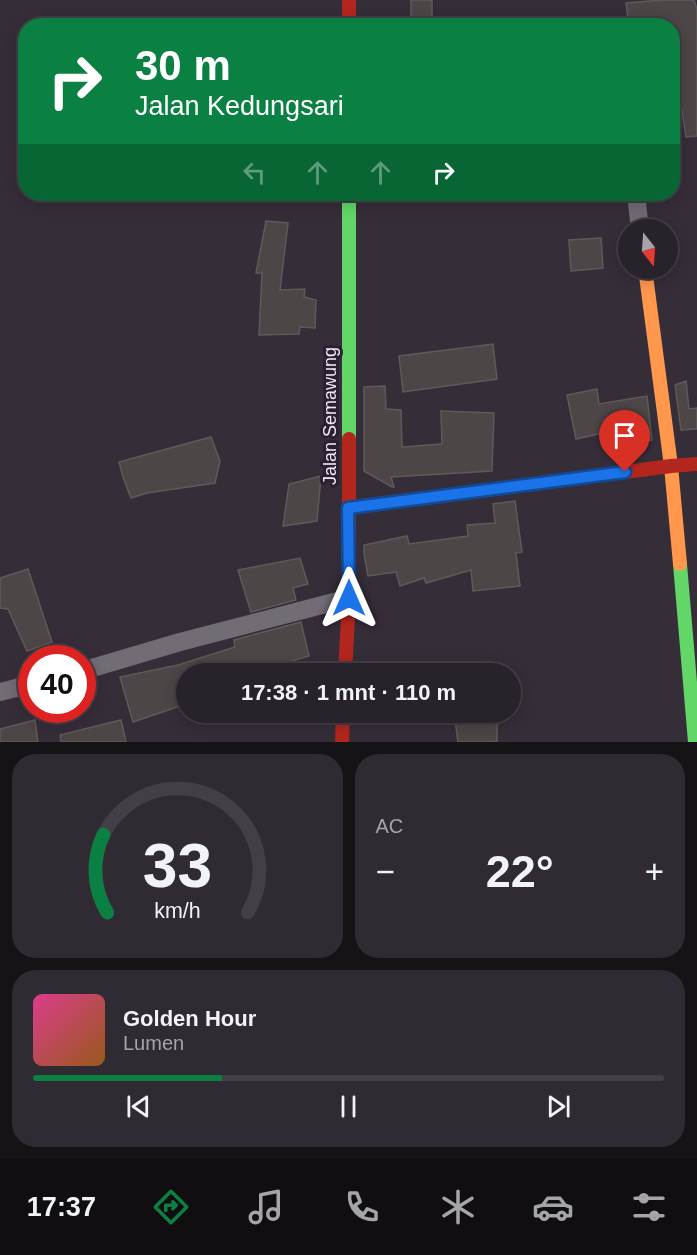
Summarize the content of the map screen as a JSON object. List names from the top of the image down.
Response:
{
  "streets": {
    "street": ["Jalan Semawung"]
  },
  "north": "bottom",
  "page": {
    "turn": ["30 m", "Jalan Kedungsari"],
    "limit": "40",
    "trip": "17:38 · 1 mnt · 110 m",
    "tile": "AC",
    "heat": ["−", "22°", "+"],
    "song": ["Golden Hour", "Lumen"],
    "tabs": "17:37",
    "gauge": ["33", "km/h"]
  }
}
